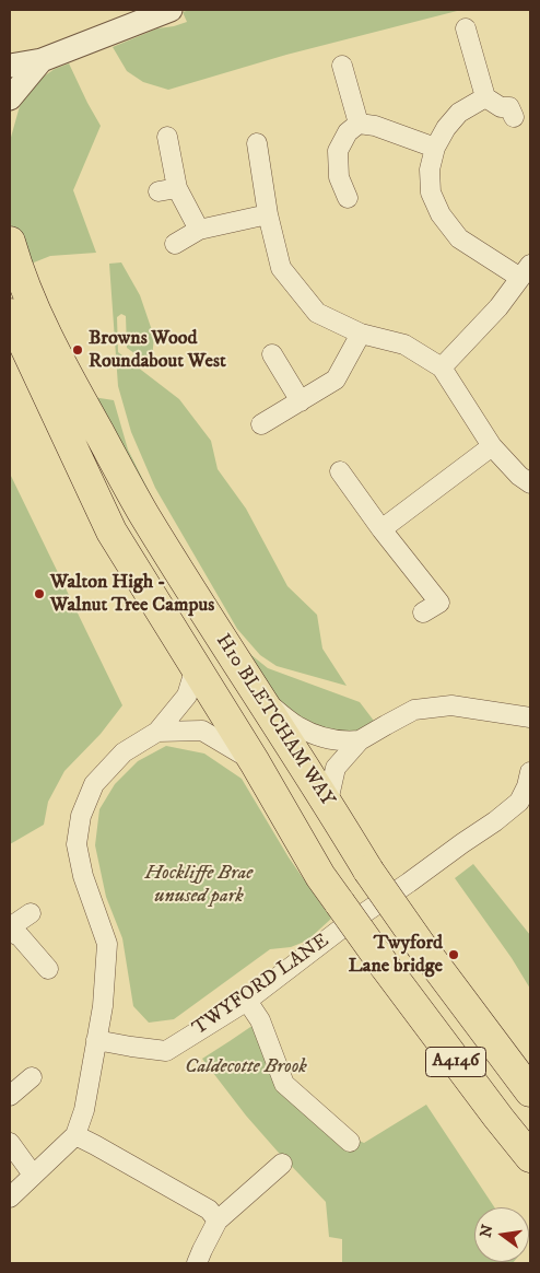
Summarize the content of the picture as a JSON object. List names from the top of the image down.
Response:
{
  "streets": {
    "highway": ["H10 BLETCHAM WAY", "A4146"],
    "street": ["TWYFORD LANE"]
  },
  "parks": ["Hockliffe Brae unused park", "Caldecotte Brook"],
  "places": ["Browns Wood Roundabout West", "Walton High - Walnut Tree Campus", "Twyford Lane bridge"],
  "north": "left"
}
